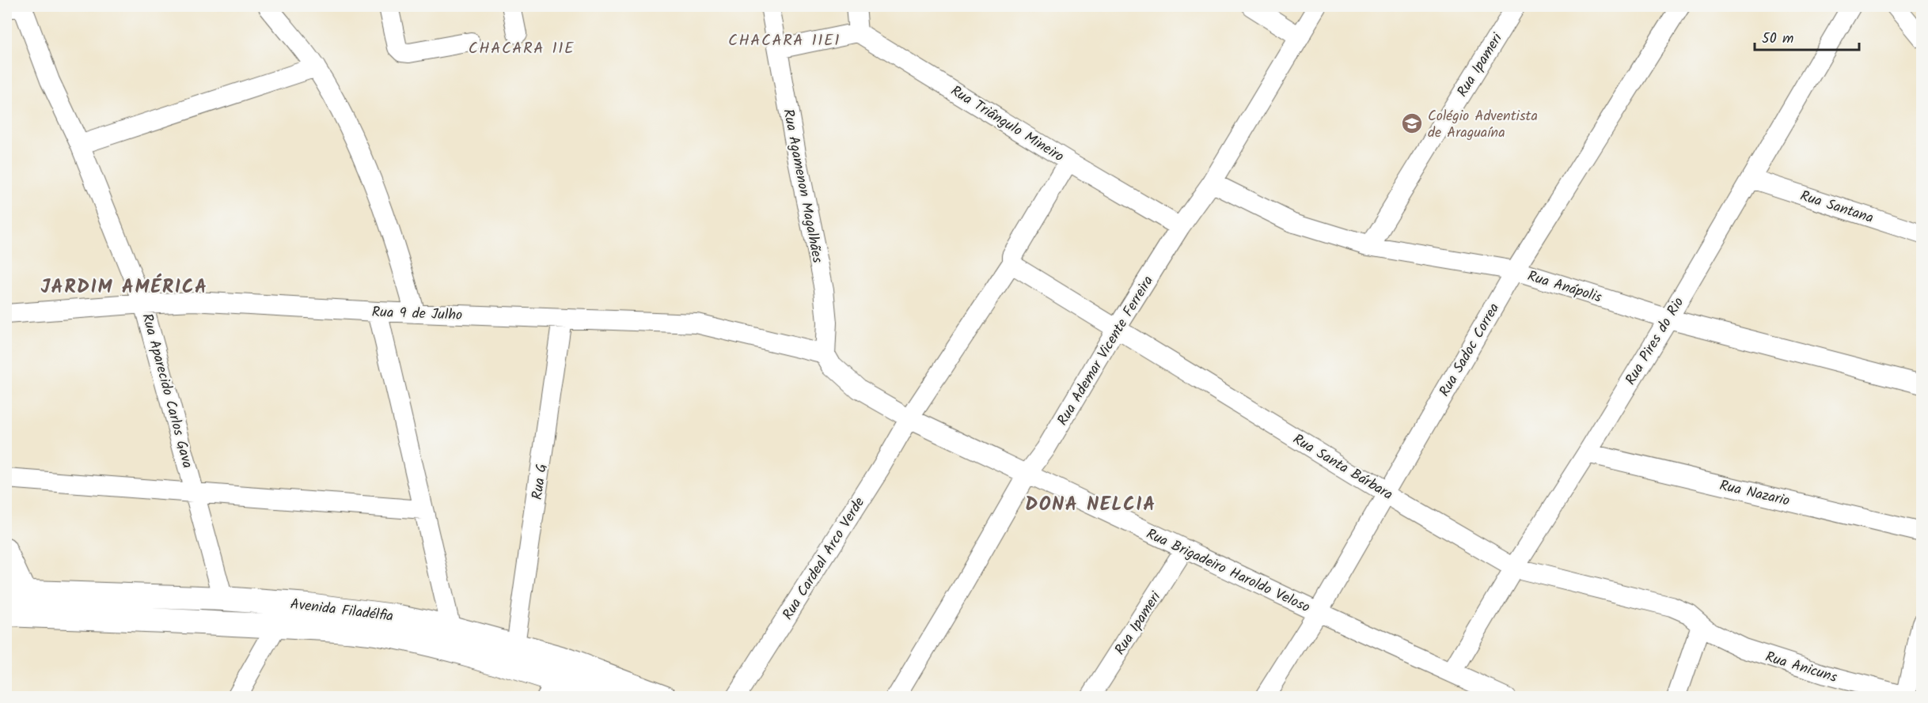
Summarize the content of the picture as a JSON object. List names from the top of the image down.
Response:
{
  "streets": {
    "main road": ["Avenida Filadélfia"],
    "street": [
      "Rua Ipameri",
      "Rua Triângulo Mineiro",
      "Rua Agamenon Magalhães",
      "Rua Santana",
      "Rua Anápolis",
      "Rua 9 de Julho",
      "Rua Pires do Rio",
      "Rua Sadoc Correa",
      "Rua Ademar Vicente Ferreira",
      "Rua Aparecido Carlos Gava",
      "Rua Santa Bárbara",
      "Rua G",
      "Rua Nazario",
      "Rua Cardeal Arco Verde",
      "Rua Brigadeiro Haroldo Veloso",
      "Rua Anicuns"
    ]
  },
  "crossings": [
    ["Rua Ipameri", "Rua Anápolis"],
    ["Rua Ipameri", "Rua Brigadeiro Haroldo Veloso"],
    ["Rua Triângulo Mineiro", "Rua Ademar Vicente Ferreira"],
    ["Rua Agamenon Magalhães", "Rua 9 de Julho"],
    ["Rua Agamenon Magalhães", "Rua Brigadeiro Haroldo Veloso"],
    ["Rua Santana", "Rua Pires do Rio"],
    ["Rua Anápolis", "Rua Pires do Rio"],
    ["Rua Anápolis", "Rua Sadoc Correa"],
    ["Rua Anápolis", "Rua Ademar Vicente Ferreira"],
    ["Rua 9 de Julho", "Rua Aparecido Carlos Gava"],
    ["Rua 9 de Julho", "Rua G"],
    ["Rua 9 de Julho", "Rua Brigadeiro Haroldo Veloso"],
    ["Rua Pires do Rio", "Rua Santa Bárbara"],
    ["Rua Pires do Rio", "Rua Nazario"],
    ["Rua Pires do Rio", "Rua Brigadeiro Haroldo Veloso"],
    ["Rua Sadoc Correa", "Rua Santa Bárbara"],
    ["Rua Sadoc Correa", "Rua Brigadeiro Haroldo Veloso"],
    ["Rua Ademar Vicente Ferreira", "Rua Santa Bárbara"],
    ["Rua Ademar Vicente Ferreira", "Rua Brigadeiro Haroldo Veloso"],
    ["Rua Aparecido Carlos Gava", "Avenida Filadélfia"],
    ["Rua Santa Bárbara", "Rua Cardeal Arco Verde"],
    ["Rua Santa Bárbara", "Rua Anicuns"],
    ["Rua G", "Avenida Filadélfia"],
    ["Rua Cardeal Arco Verde", "Rua Brigadeiro Haroldo Veloso"]
  ],
  "districts": [
    "CHACARA 11E1",
    "CHACARA 11E",
    "JARDIM AMÉRICA",
    "DONA NELCIA"
  ],
  "places": {
    "school or university": ["Colégio Adventista de Araguaína"]
  },
  "scale_bar": "50 m"
}
